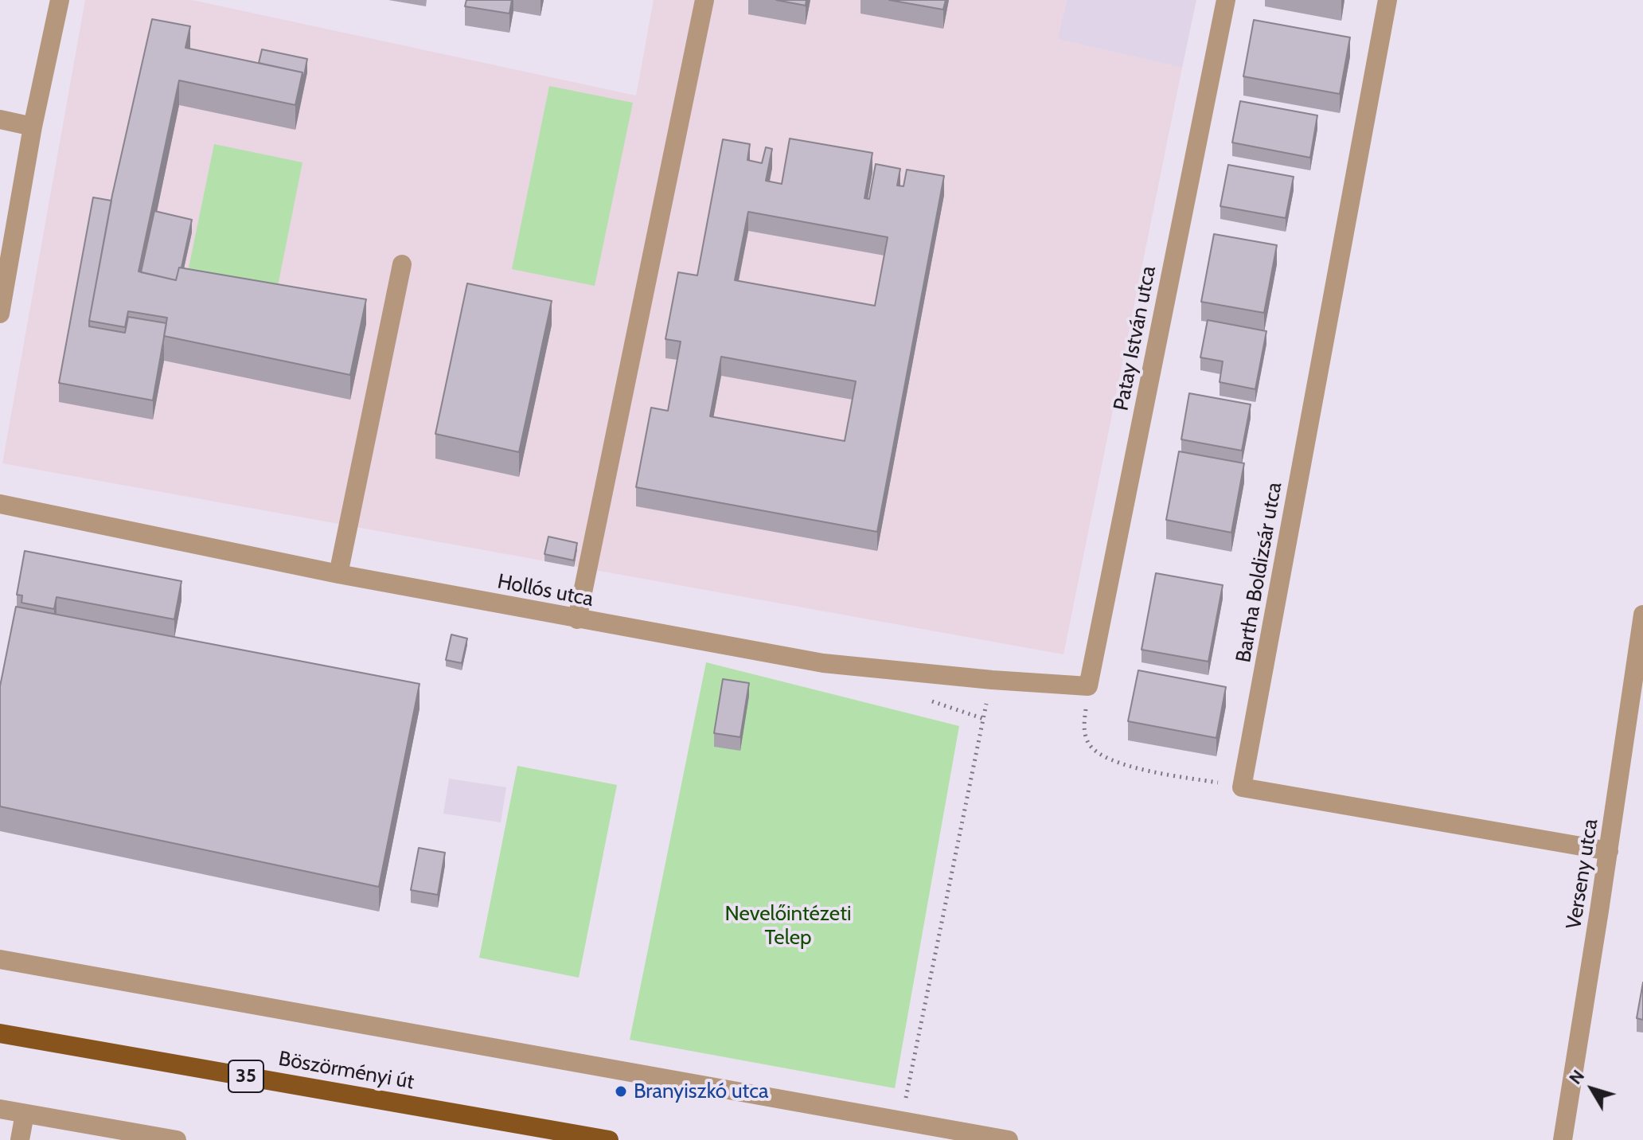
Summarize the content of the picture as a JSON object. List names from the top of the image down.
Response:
{
  "streets": {
    "main road": ["Böszörményi út", "35"],
    "street": [
      "Patay István utca",
      "Bartha Boldizsár utca",
      "Hollós utca",
      "Verseny utca"
    ]
  },
  "crossings": [
    ["Patay István utca", "Hollós utca"]
  ],
  "parks": ["Nevelőintézeti Telep"],
  "places": ["Branyiszkó utca"],
  "north": "top left"
}
